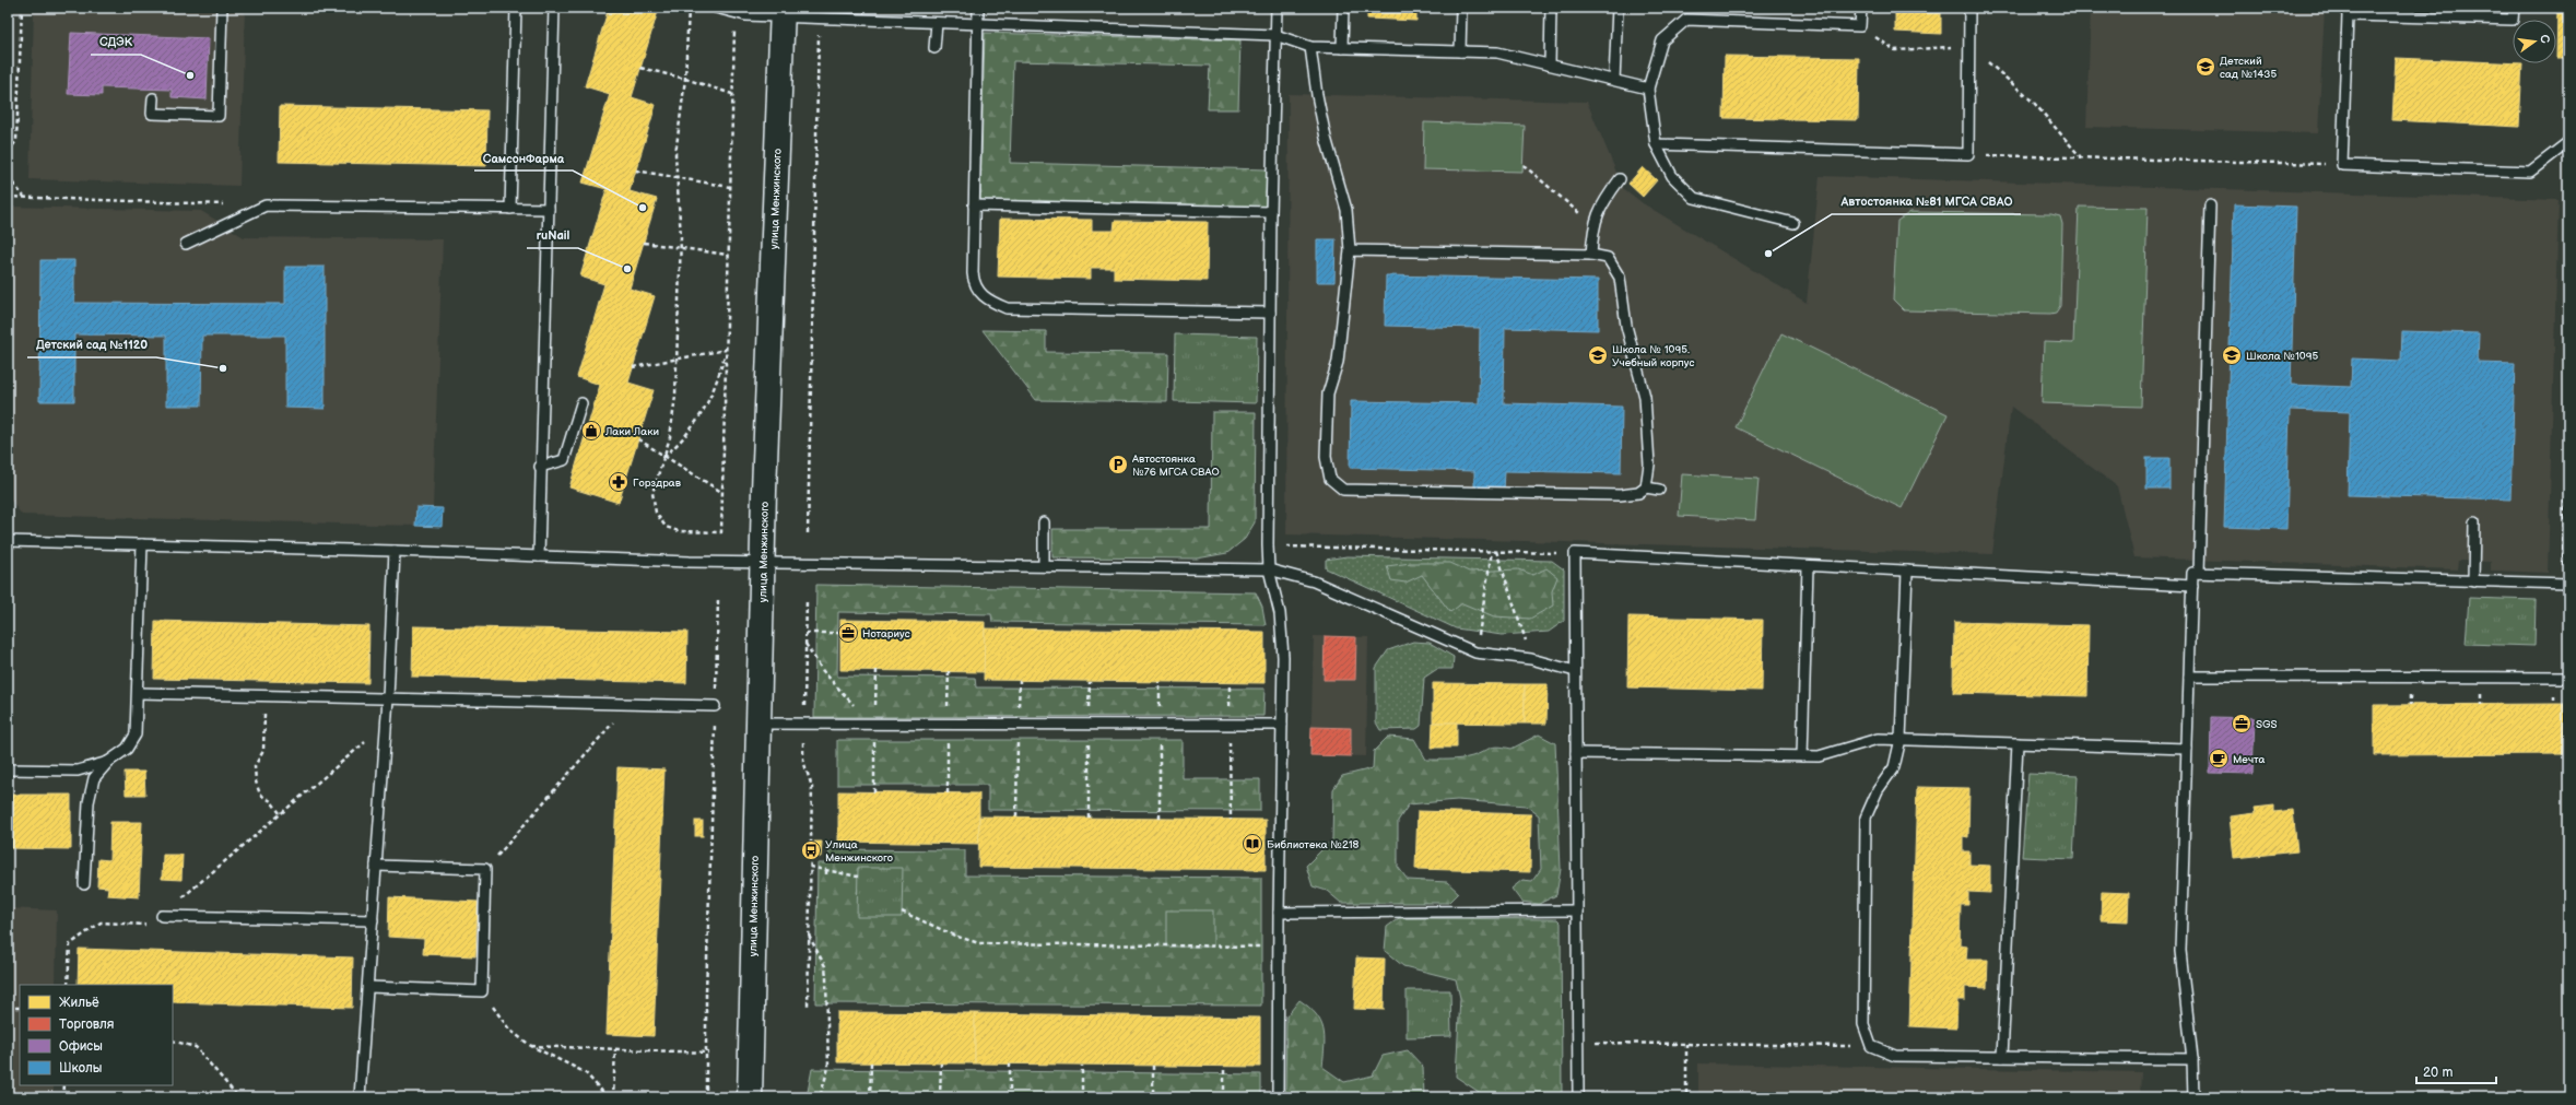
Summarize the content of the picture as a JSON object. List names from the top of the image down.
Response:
{
  "streets": {
    "main road": ["улица Менжинского"]
  },
  "places": {
    "school or university": ["Детский сад №1435", "Школа № 1095. Учебный корпус", "Школа №1095"],
    "other": [
      "СДЭК",
      "СамсонФарма",
      "Автостоянка №81 МГСА СВАО",
      "ruNail",
      "Детский сад №1120"
    ],
    "shop": ["Лаки Лаки"],
    "parking": ["Автостоянка №76 МГСА СВАО"],
    "pharmacy": ["Горздрав"],
    "office": ["Нотариус", "SGS"],
    "cafe": ["Мечта"],
    "library": ["Библиотека №218"],
    "bus stop": ["Улица Менжинского"]
  },
  "legend": [
    "Жильё",
    "Торговля",
    "Офисы",
    "Школы"
  ],
  "scale_bar": "20 m",
  "north": "right"
}
